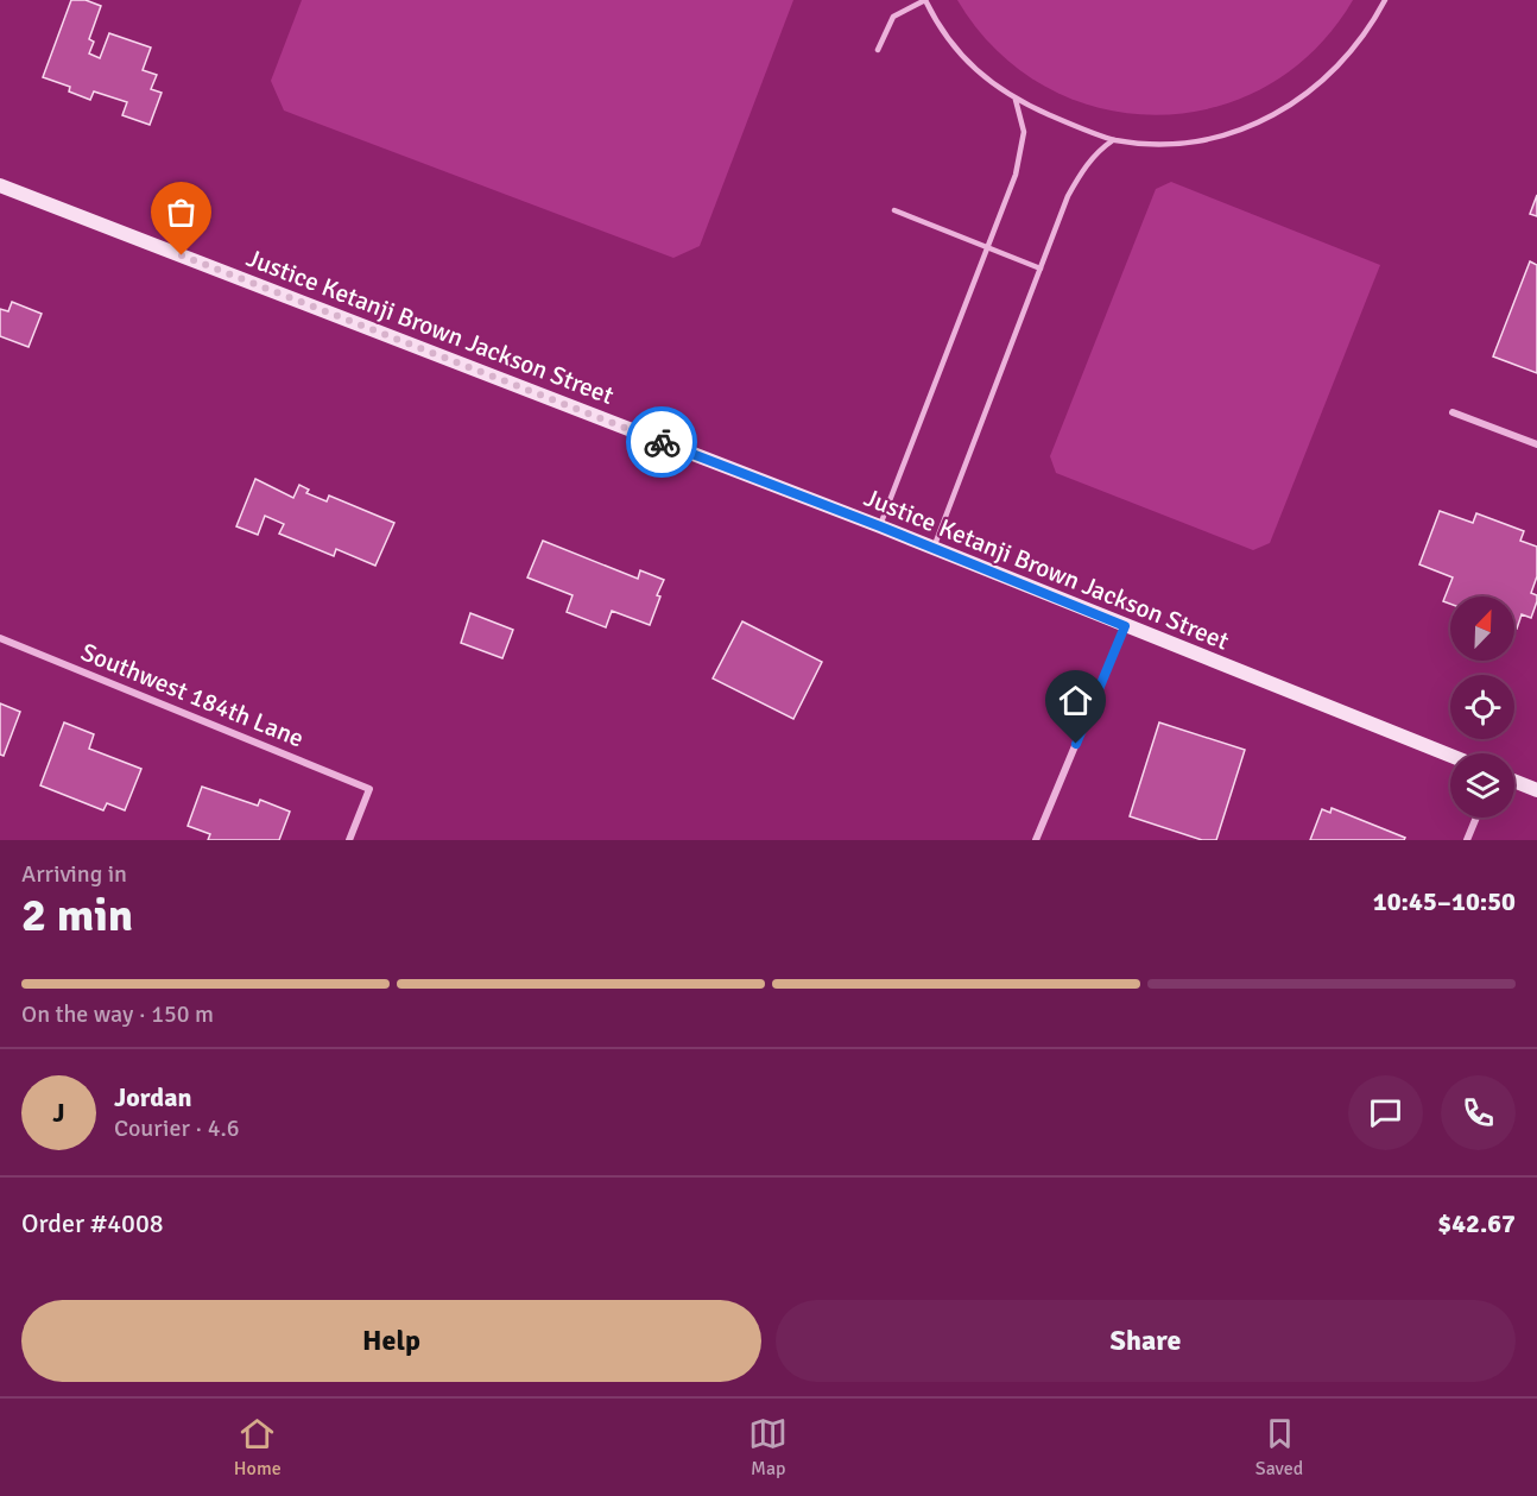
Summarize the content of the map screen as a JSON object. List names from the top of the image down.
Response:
{
  "streets": {
    "main road": ["Justice Ketanji Brown Jackson Street"],
    "street": ["Southwest 184th Lane"]
  },
  "north": "top right",
  "page": {
    "heading": ["2 min", "Arriving in", "10:45–10:50"],
    "panel": [
      "Jordan",
      "Courier · 4.6",
      "Order #4008",
      "$42.67"
    ],
    "bar": "On the way · 150 m",
    "round": "J",
    "buttons": ["Help", "Share"],
    "tabs": ["Home", "Map", "Saved"]
  }
}
